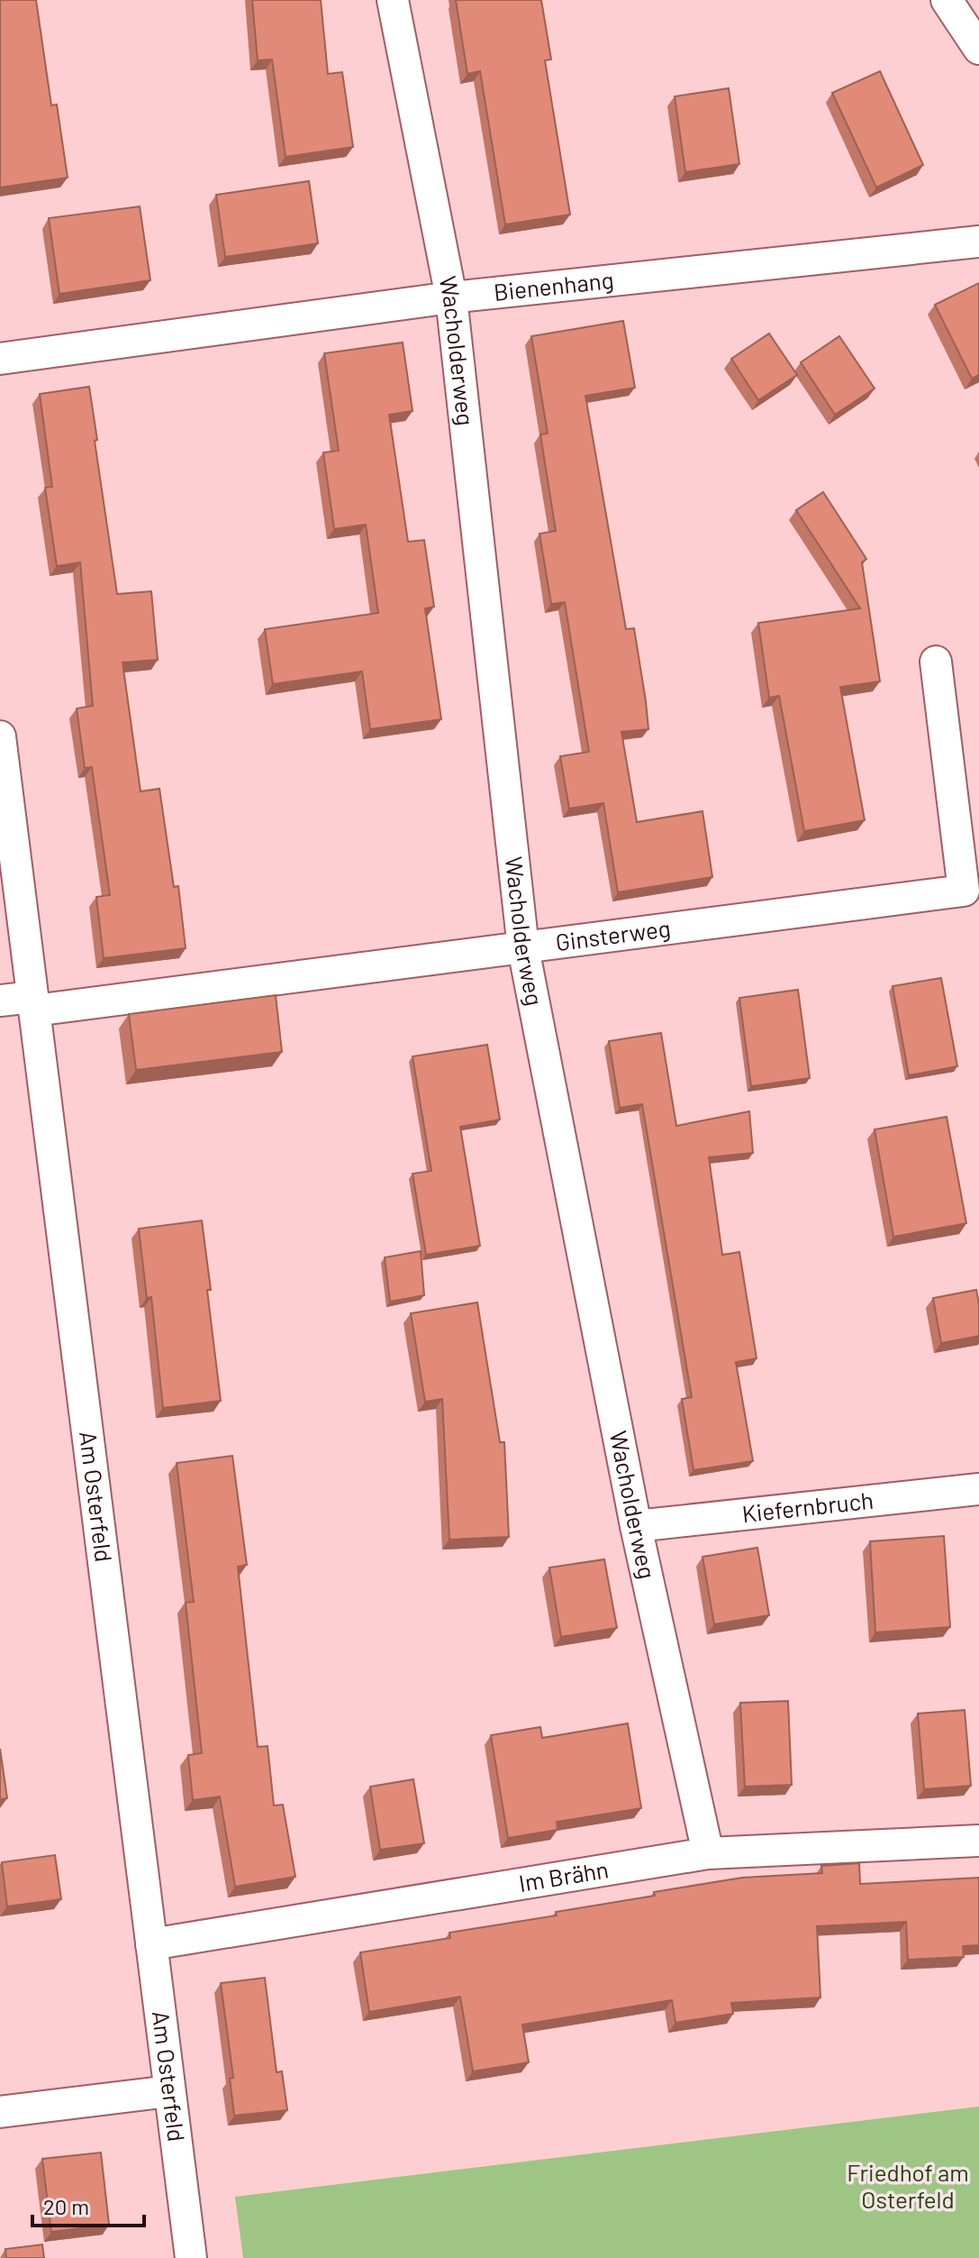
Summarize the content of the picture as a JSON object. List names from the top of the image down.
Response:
{
  "streets": {
    "street": [
      "Bienenhang",
      "Wacholderweg",
      "Ginsterweg",
      "Am Osterfeld",
      "Kiefernbruch",
      "Im Brähn"
    ]
  },
  "crossings": [
    ["Bienenhang", "Wacholderweg"],
    ["Wacholderweg", "Ginsterweg"],
    ["Wacholderweg", "Kiefernbruch"],
    ["Wacholderweg", "Im Brähn"],
    ["Ginsterweg", "Am Osterfeld"],
    ["Am Osterfeld", "Im Brähn"]
  ],
  "parks": ["Friedhof am Osterfeld"],
  "scale_bar": "20 m"
}
